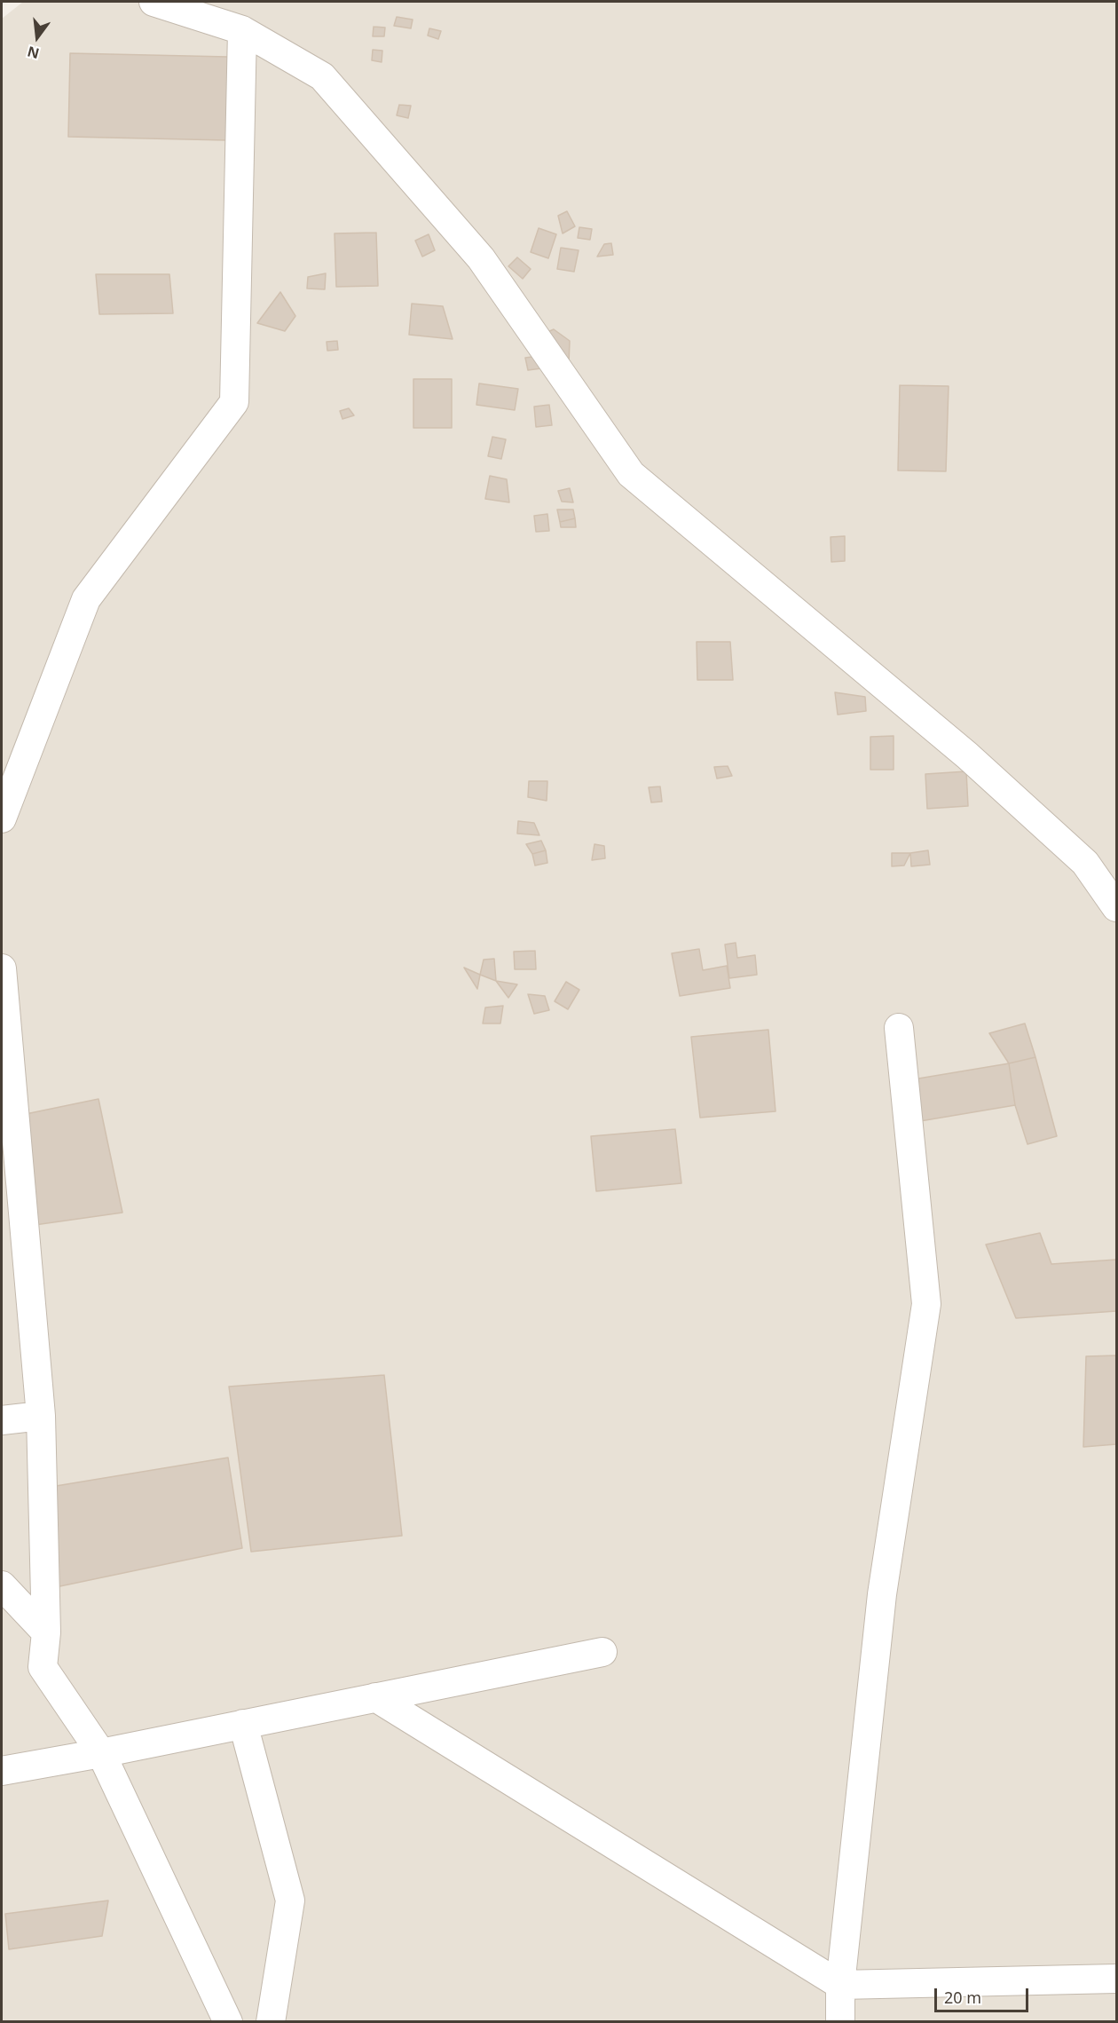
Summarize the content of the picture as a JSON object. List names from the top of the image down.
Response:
{
  "scale_bar": "20 m",
  "north": "bottom"
}
